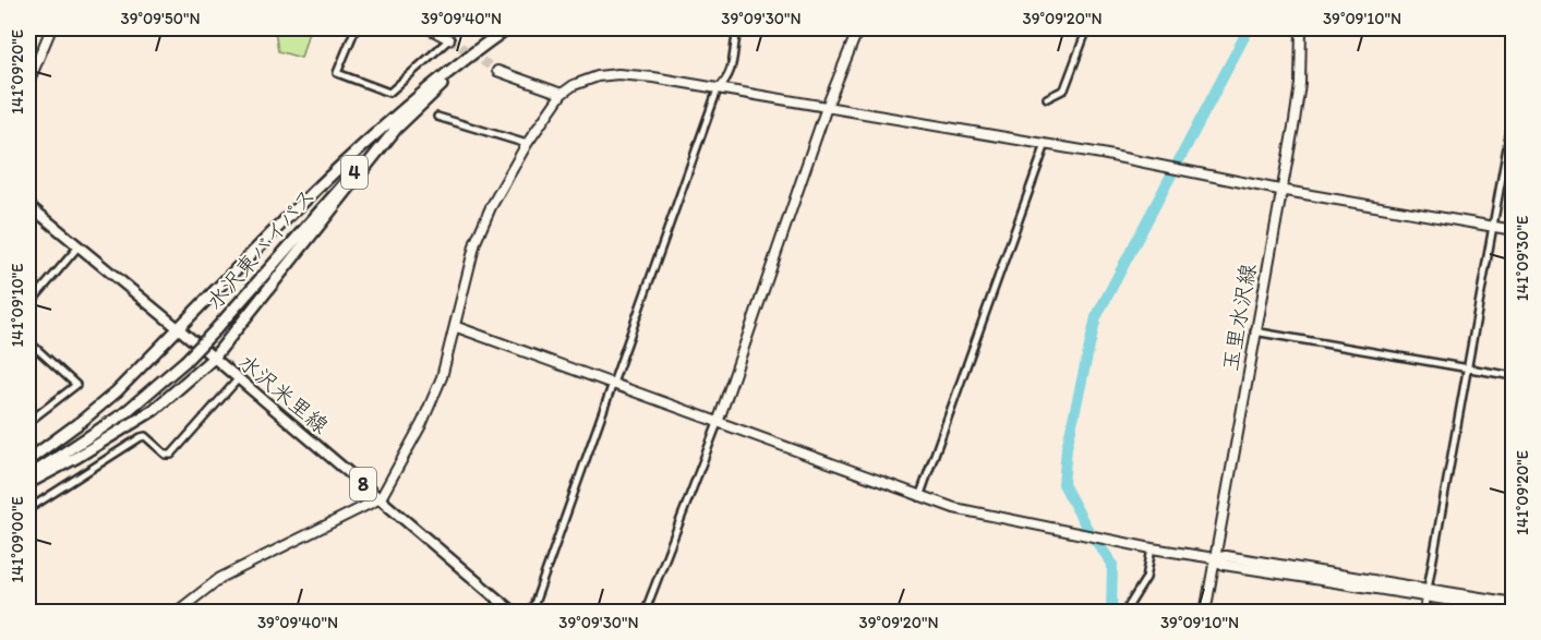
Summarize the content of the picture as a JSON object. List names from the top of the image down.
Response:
{
  "streets": {
    "highway": ["4", "水沢東バイパス"],
    "main road": ["水沢米里線", "8"],
    "street": ["玉里水沢線"]
  },
  "coordinates": [
    "39°09'50\"N",
    "39°09'40\"N",
    "39°09'30\"N",
    "39°09'20\"N",
    "39°09'10\"N",
    "141°09'20\"E",
    "141°09'30\"E",
    "141°09'10\"E",
    "141°09'00\"E"
  ]
}
